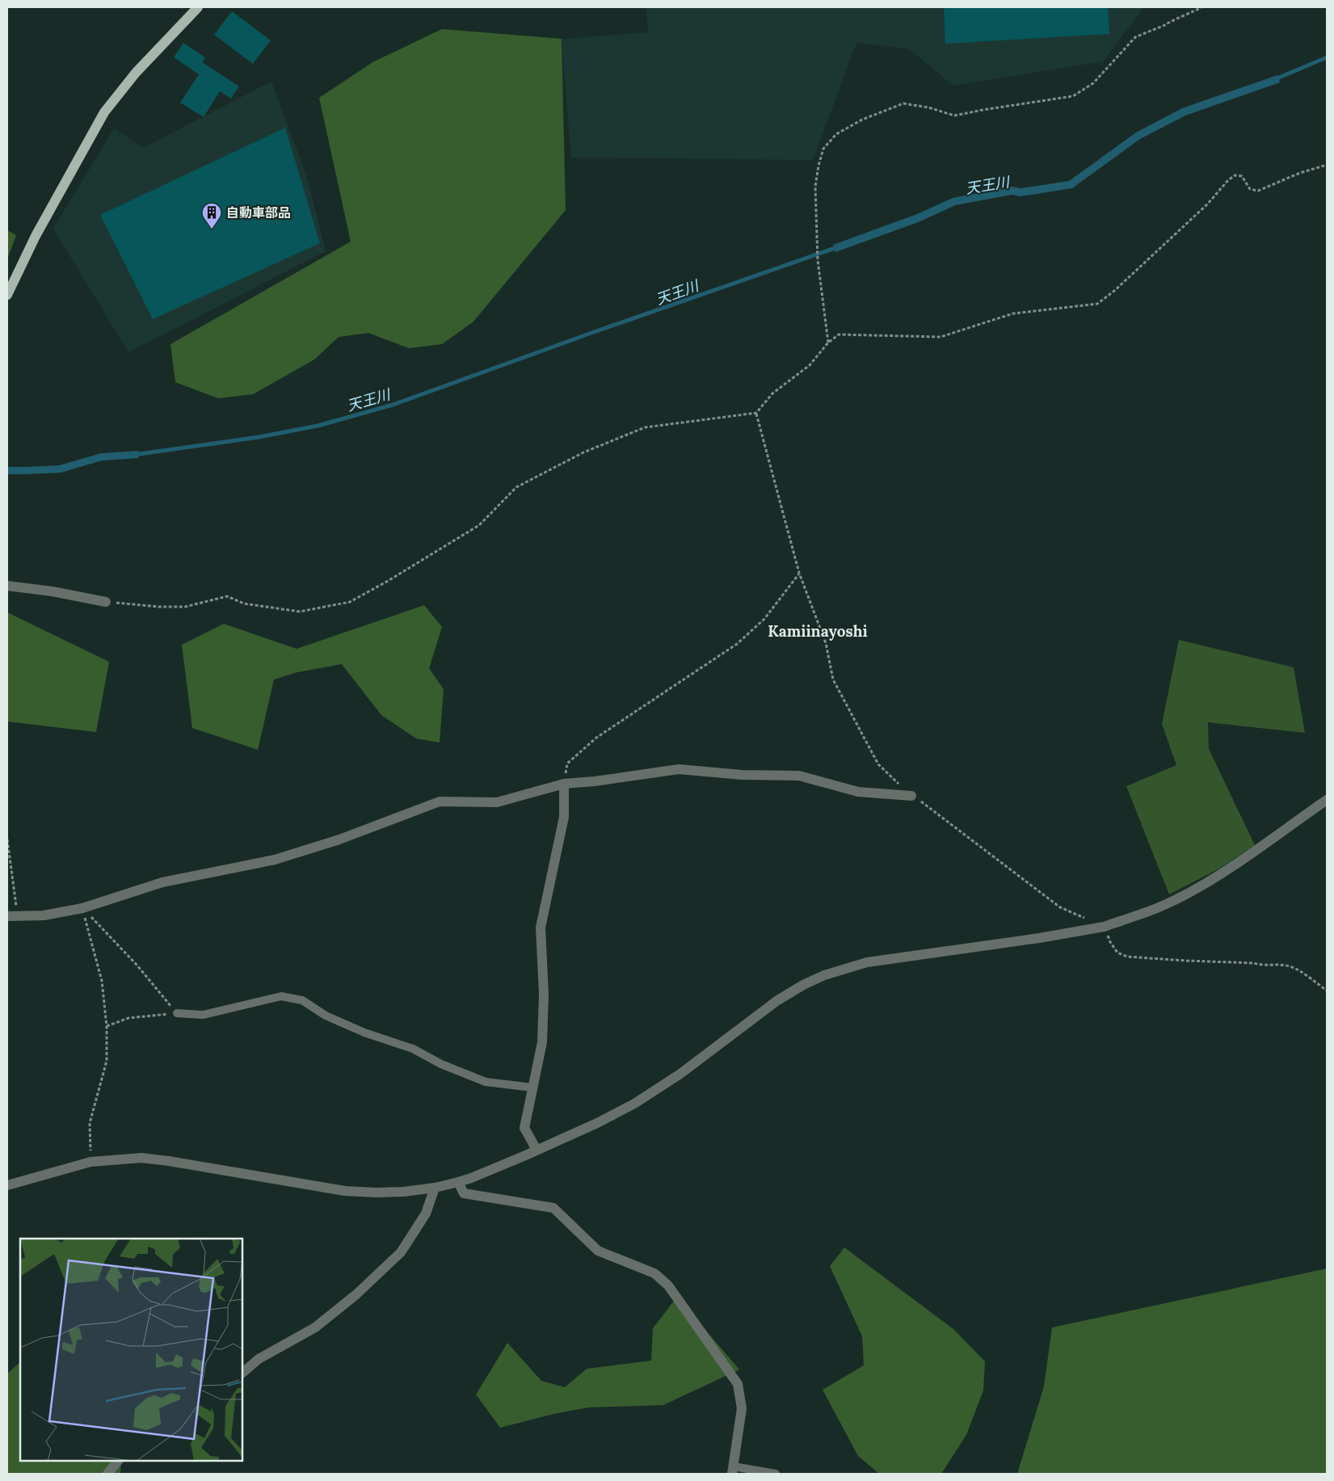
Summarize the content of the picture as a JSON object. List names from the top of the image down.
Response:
{
  "districts": ["Kamiinayoshi"],
  "water": ["天王川"],
  "places": {
    "building": ["自動車部品"]
  }
}
